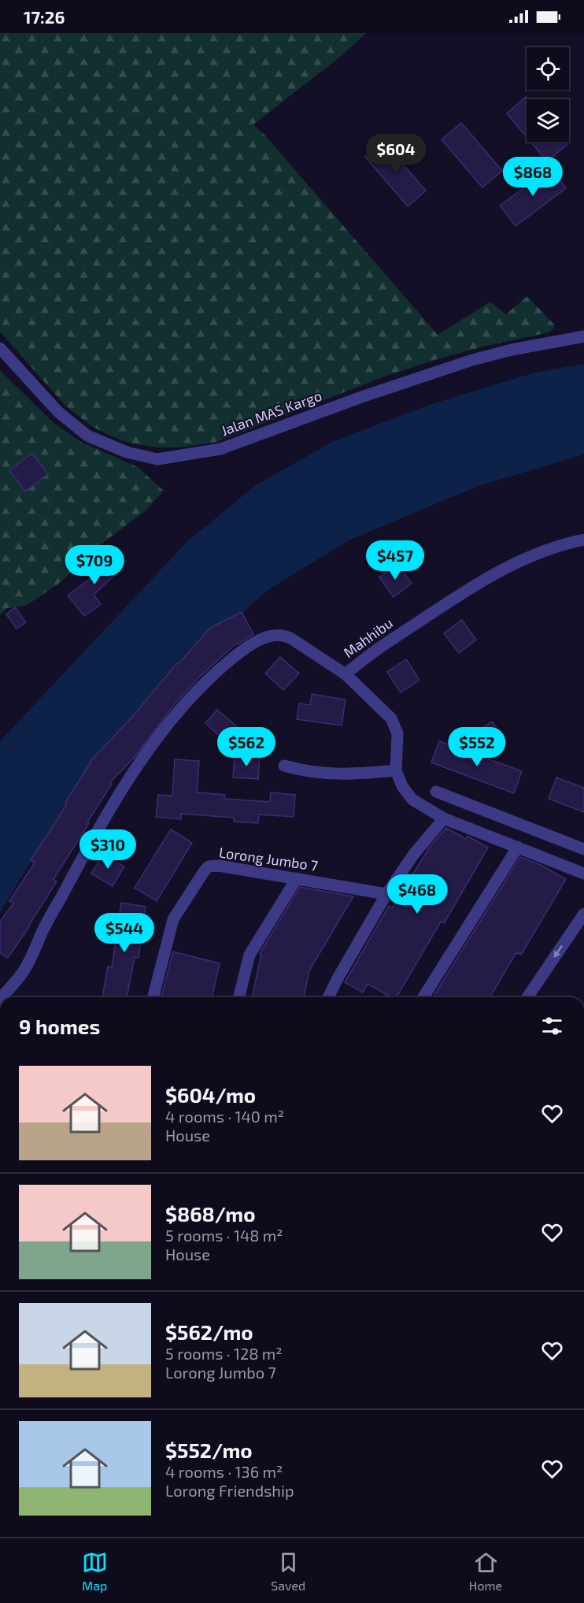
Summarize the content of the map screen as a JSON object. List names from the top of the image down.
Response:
{
  "streets": {
    "street": ["Jalan MAS Kargo", "Mahhibu", "Lorong Jumbo 7"]
  },
  "page": {
    "status": "17:26",
    "price": [
      "$604",
      "$868",
      "$457",
      "$709",
      "$562",
      "$552",
      "$310",
      "$468",
      "$544"
    ],
    "heading": "9 homes",
    "list": [
      {
        "name": "$604/mo",
        "note": "4 rooms · 140 m² · House"
      },
      {
        "name": "$868/mo",
        "note": "5 rooms · 148 m² · House"
      },
      {
        "name": "$562/mo",
        "note": "5 rooms · 128 m² · Lorong Jumbo 7"
      },
      {
        "name": "$552/mo",
        "note": "4 rooms · 136 m² · Lorong Friendship"
      }
    ],
    "tabs": ["Map", "Saved", "Home"]
  }
}
